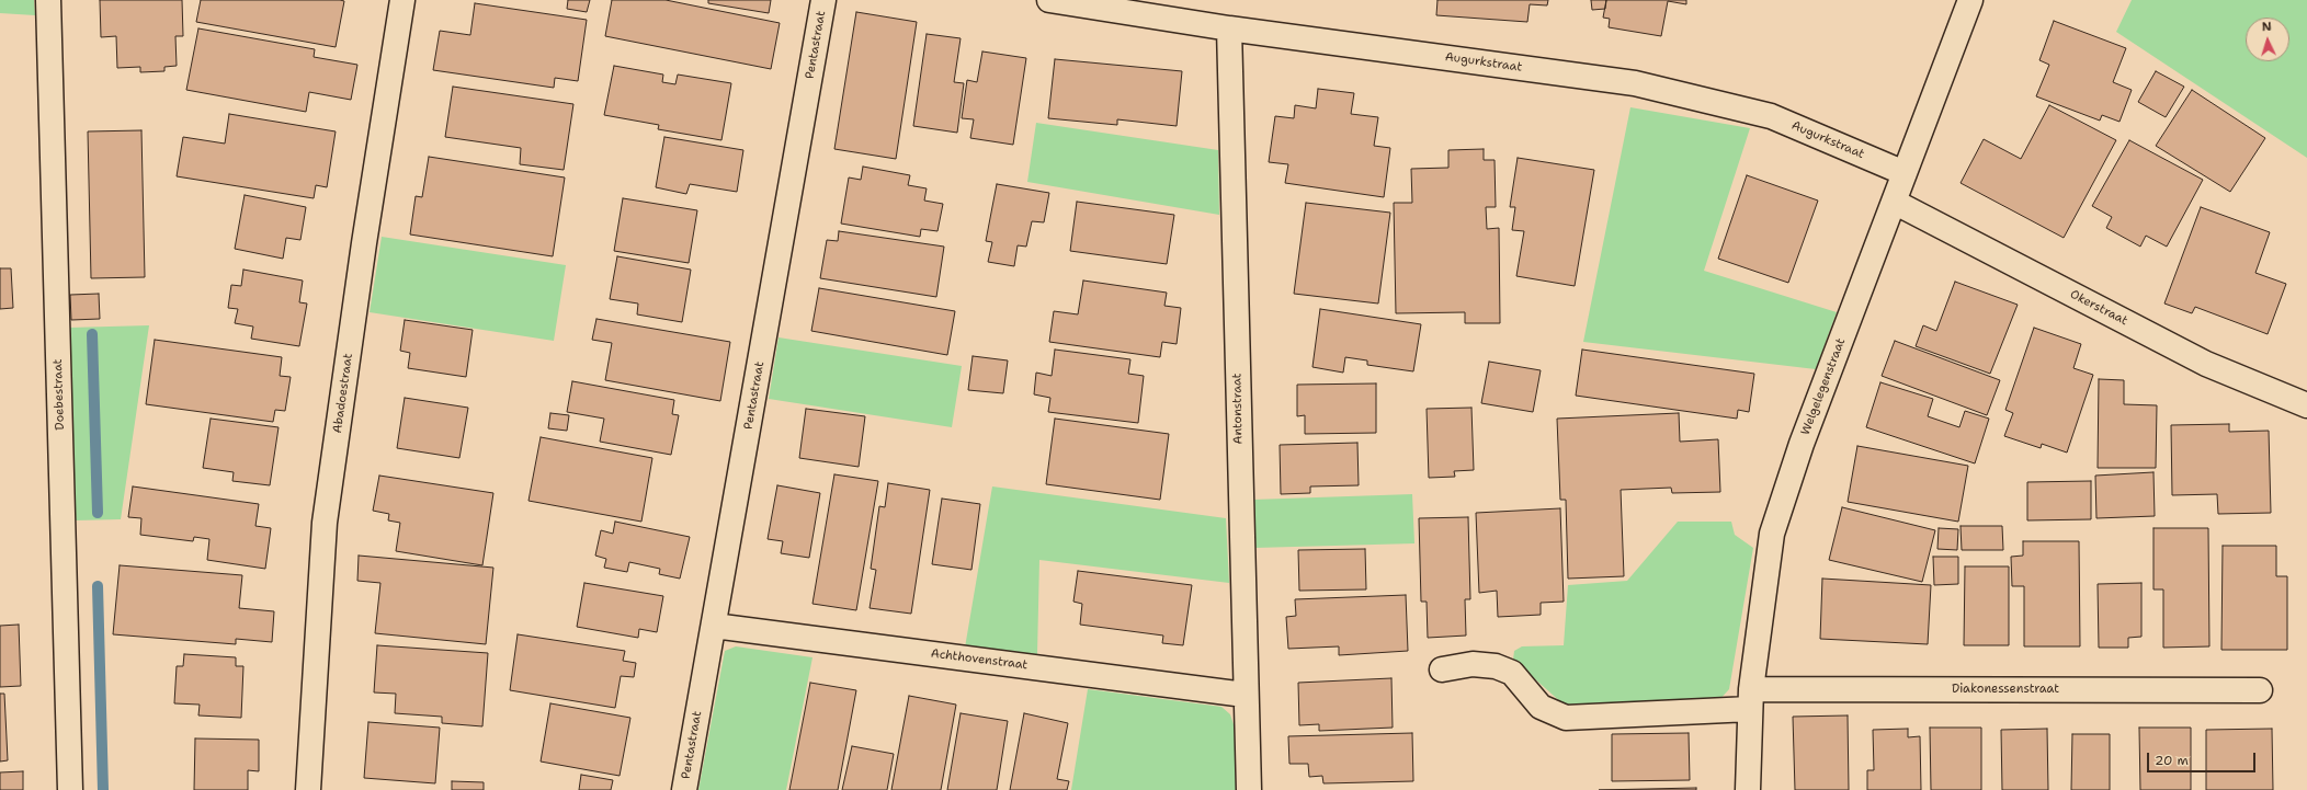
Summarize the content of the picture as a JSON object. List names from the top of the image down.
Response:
{
  "streets": {
    "street": [
      "Pentastraat",
      "Augurkstraat",
      "Okerstraat",
      "Welgelegenstraat",
      "Abadoestraat",
      "Doebestraat",
      "Antonstraat",
      "Achthovenstraat",
      "Diakonessenstraat"
    ]
  },
  "crossings": [
    ["Pentastraat", "Achthovenstraat"],
    ["Augurkstraat", "Welgelegenstraat"],
    ["Augurkstraat", "Antonstraat"],
    ["Okerstraat", "Welgelegenstraat"],
    ["Welgelegenstraat", "Diakonessenstraat"],
    ["Antonstraat", "Achthovenstraat"]
  ],
  "scale_bar": "20 m",
  "north": "top"
}
